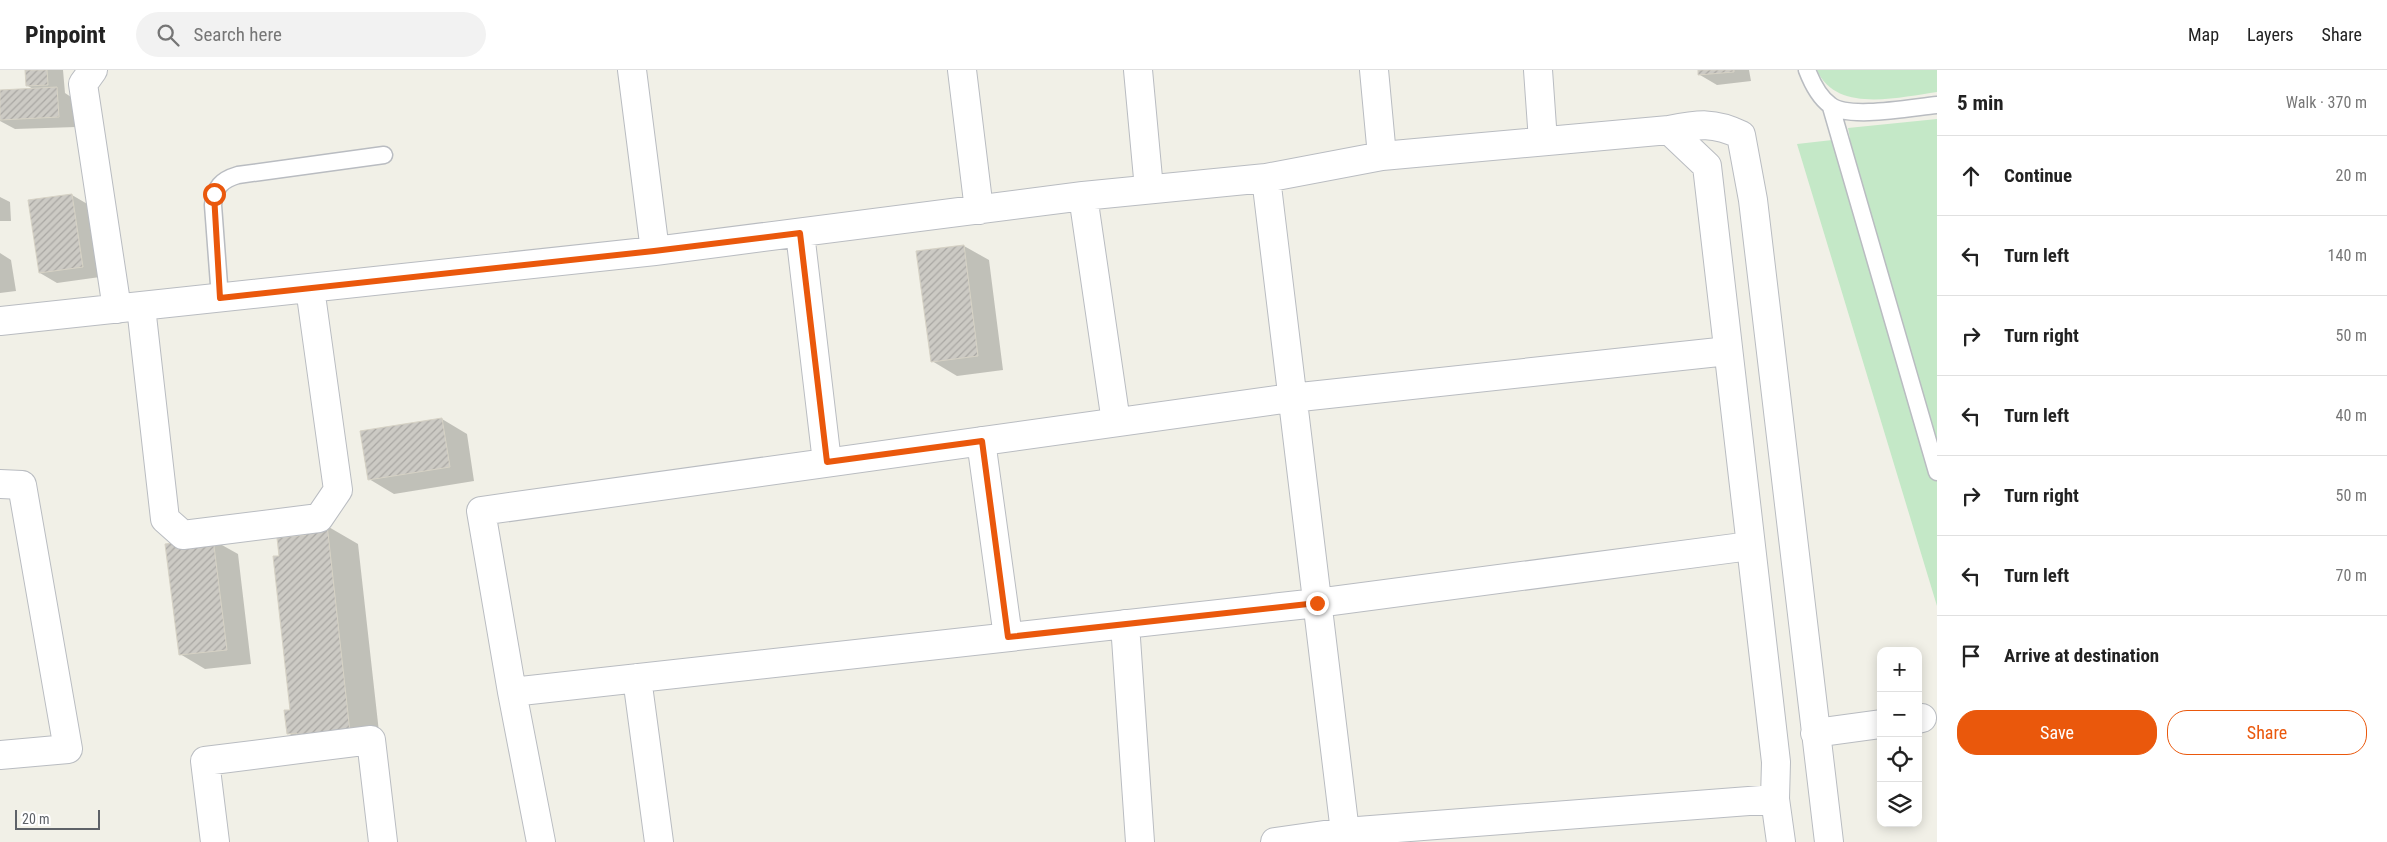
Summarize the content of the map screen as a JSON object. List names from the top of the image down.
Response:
{
  "scale_bar": "20 m",
  "page": {
    "header": "Pinpoint",
    "search": "Search here",
    "nav": ["Map", "Layers", "Share"],
    "heading": ["5 min", "Walk · 370 m"],
    "list": [
      ["Continue", "20 m"],
      ["Turn left", "140 m"],
      ["Turn right", "50 m"],
      ["Turn left", "40 m"],
      ["Turn right", "50 m"],
      ["Turn left", "70 m"],
      "Arrive at destination"
    ],
    "map_buttons": ["+", "−"],
    "buttons": ["Save", "Share"],
    "scale": "20 m"
  }
}
